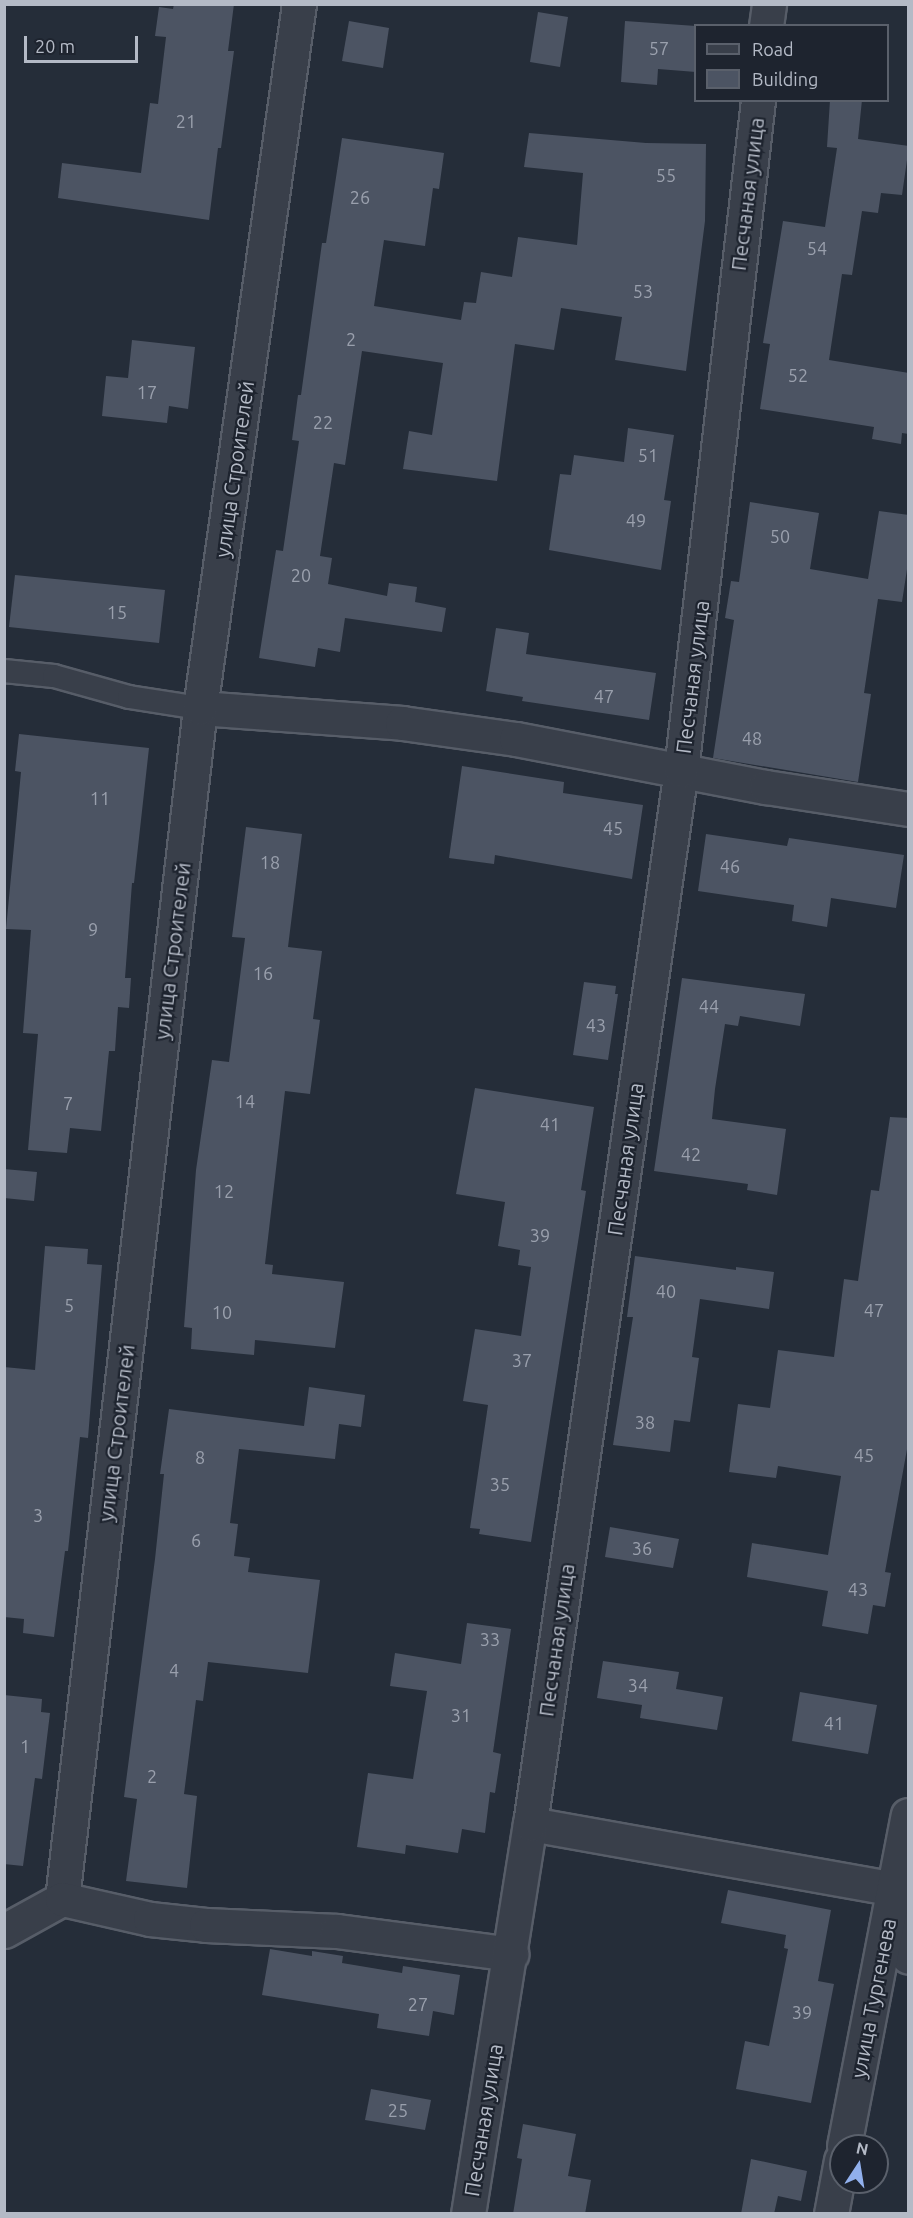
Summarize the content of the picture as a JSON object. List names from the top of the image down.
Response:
{
  "streets": {
    "street": ["Песчаная улица", "улица Строителей", "улица Тургенева"]
  },
  "house_numbers": [
    "57",
    "21",
    "55",
    "26",
    "54",
    "53",
    "2",
    "52",
    "17",
    "22",
    "51",
    "49",
    "50",
    "20",
    "15",
    "47",
    "48",
    "11",
    "45",
    "18",
    "46",
    "9",
    "16",
    "44",
    "43",
    "14",
    "7",
    "41",
    "42",
    "12",
    "39",
    "40",
    "5",
    "47",
    "10",
    "37",
    "38",
    "45",
    "8",
    "35",
    "3",
    "6",
    "36",
    "43",
    "33",
    "4",
    "34",
    "31",
    "41",
    "1",
    "2",
    "27",
    "39",
    "25"
  ],
  "legend": ["Road", "Building"],
  "scale_bar": "20 m",
  "north": "top"
}
